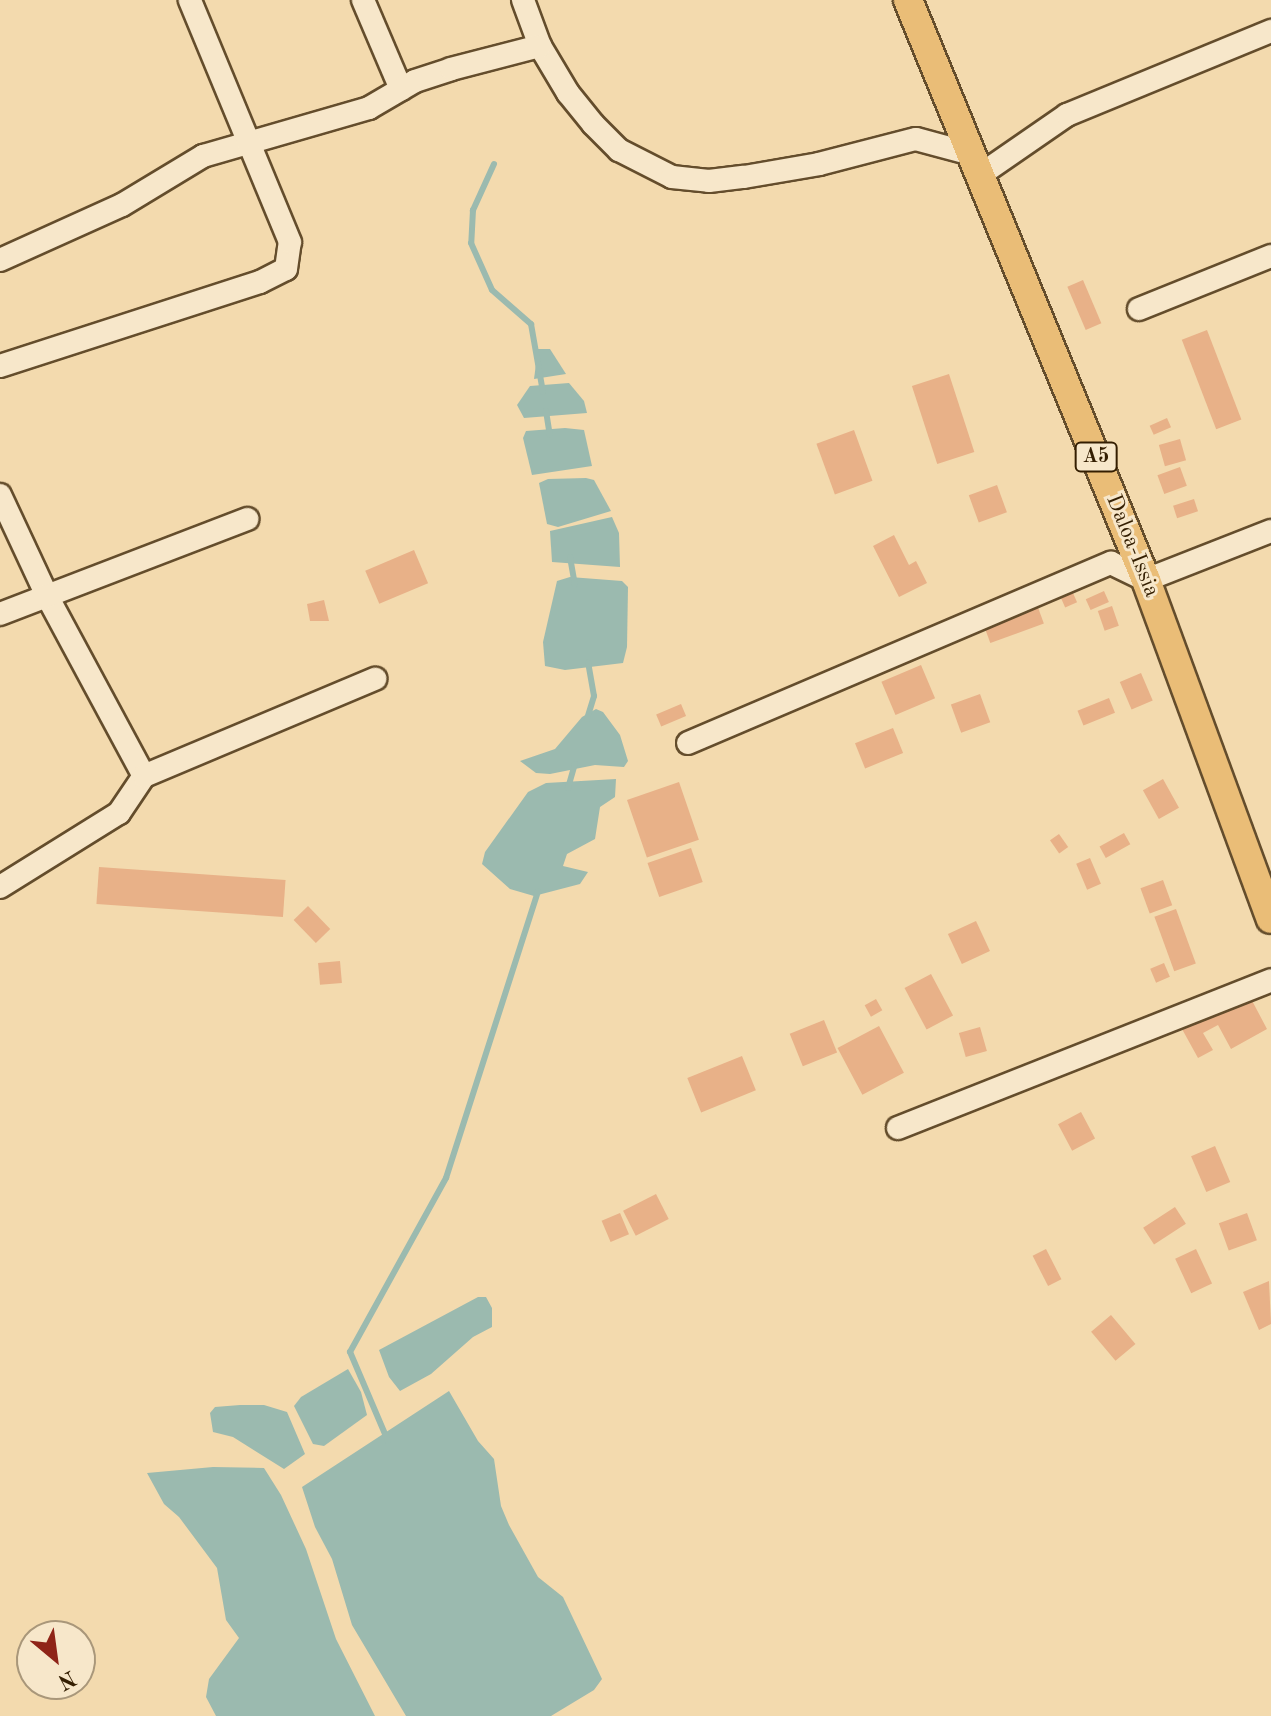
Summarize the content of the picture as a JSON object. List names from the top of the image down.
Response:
{
  "streets": {
    "main road": ["A5", "Daloa-Issia"]
  },
  "north": "bottom right"
}
